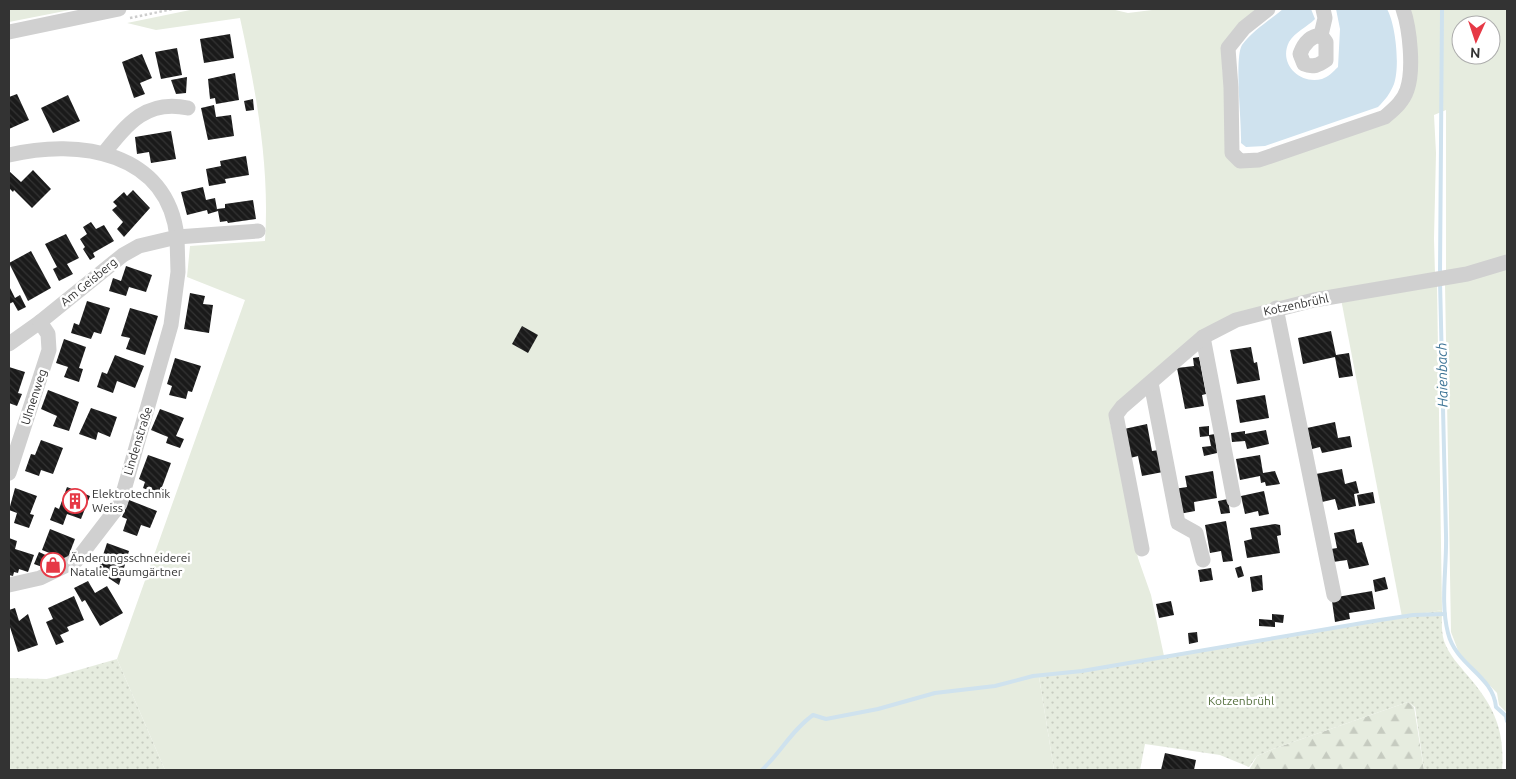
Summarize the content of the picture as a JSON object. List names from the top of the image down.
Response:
{
  "streets": {
    "street": [
      "Am Geisberg",
      "Kotzenbrühl",
      "Ulmenweg",
      "Lindenstraße"
    ]
  },
  "crossings": [
    ["Am Geisberg", "Ulmenweg"],
    ["Am Geisberg", "Lindenstraße"]
  ],
  "water": ["Haienbach"],
  "parks": ["Kotzenbrühl"],
  "places": {
    "building": ["Elektrotechnik Weiss"],
    "shop": ["Änderungsschneiderei Natalie Baumgärtner"]
  },
  "north": "bottom"
}
